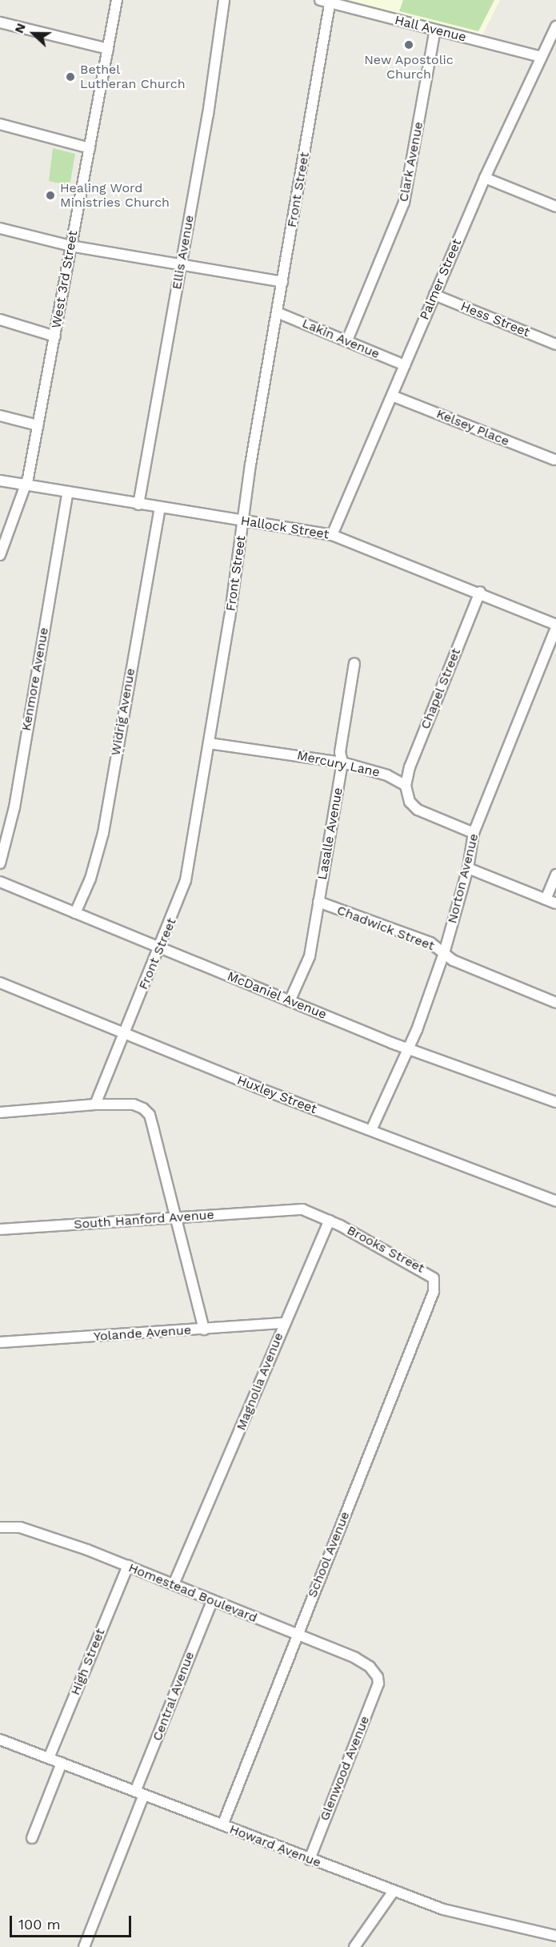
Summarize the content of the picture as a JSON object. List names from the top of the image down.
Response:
{
  "streets": {
    "street": [
      "Hall Avenue",
      "Clark Avenue",
      "Front Street",
      "Ellis Avenue",
      "West 3rd Street",
      "Palmer Street",
      "Hess Street",
      "Lakin Avenue",
      "Kelsey Place",
      "Hallock Street",
      "Kenmore Avenue",
      "Chapel Street",
      "Widrig Avenue",
      "Mercury Lane",
      "Lasalle Avenue",
      "Norton Avenue",
      "Chadwick Street",
      "McDaniel Avenue",
      "Huxley Street",
      "South Hanford Avenue",
      "Brooks Street",
      "Yolande Avenue",
      "Magnolia Avenue",
      "School Avenue",
      "Homestead Boulevard",
      "High Street",
      "Central Avenue",
      "Glenwood Avenue",
      "Howard Avenue"
    ]
  },
  "crossings": [
    ["Hall Avenue", "Clark Avenue"],
    ["Hall Avenue", "Front Street"],
    ["Hall Avenue", "Palmer Street"],
    ["Clark Avenue", "Lakin Avenue"],
    ["Front Street", "Lakin Avenue"],
    ["Front Street", "Hallock Street"],
    ["Front Street", "Mercury Lane"],
    ["Front Street", "McDaniel Avenue"],
    ["Front Street", "Huxley Street"],
    ["Ellis Avenue", "Hallock Street"],
    ["West 3rd Street", "Hallock Street"],
    ["Palmer Street", "Hess Street"],
    ["Palmer Street", "Lakin Avenue"],
    ["Palmer Street", "Kelsey Place"],
    ["Palmer Street", "Hallock Street"],
    ["Hallock Street", "Kenmore Avenue"],
    ["Hallock Street", "Chapel Street"],
    ["Hallock Street", "Widrig Avenue"],
    ["Hallock Street", "Norton Avenue"],
    ["Chapel Street", "Mercury Lane"],
    ["Widrig Avenue", "McDaniel Avenue"],
    ["Mercury Lane", "Lasalle Avenue"],
    ["Lasalle Avenue", "Chadwick Street"],
    ["Lasalle Avenue", "McDaniel Avenue"],
    ["Norton Avenue", "Chadwick Street"],
    ["Norton Avenue", "McDaniel Avenue"],
    ["Norton Avenue", "Huxley Street"],
    ["South Hanford Avenue", "Brooks Street"],
    ["South Hanford Avenue", "Magnolia Avenue"],
    ["Brooks Street", "Magnolia Avenue"],
    ["Brooks Street", "School Avenue"],
    ["Yolande Avenue", "Magnolia Avenue"],
    ["Magnolia Avenue", "Homestead Boulevard"],
    ["School Avenue", "Homestead Boulevard"],
    ["School Avenue", "Howard Avenue"],
    ["Homestead Boulevard", "High Street"],
    ["Homestead Boulevard", "Central Avenue"],
    ["Homestead Boulevard", "Glenwood Avenue"],
    ["High Street", "Howard Avenue"],
    ["Central Avenue", "Howard Avenue"],
    ["Glenwood Avenue", "Howard Avenue"]
  ],
  "places": ["New Apostolic Church", "Bethel Lutheran Church", "Healing Word Ministries Church"],
  "scale_bar": "100 m",
  "north": "left"
}
